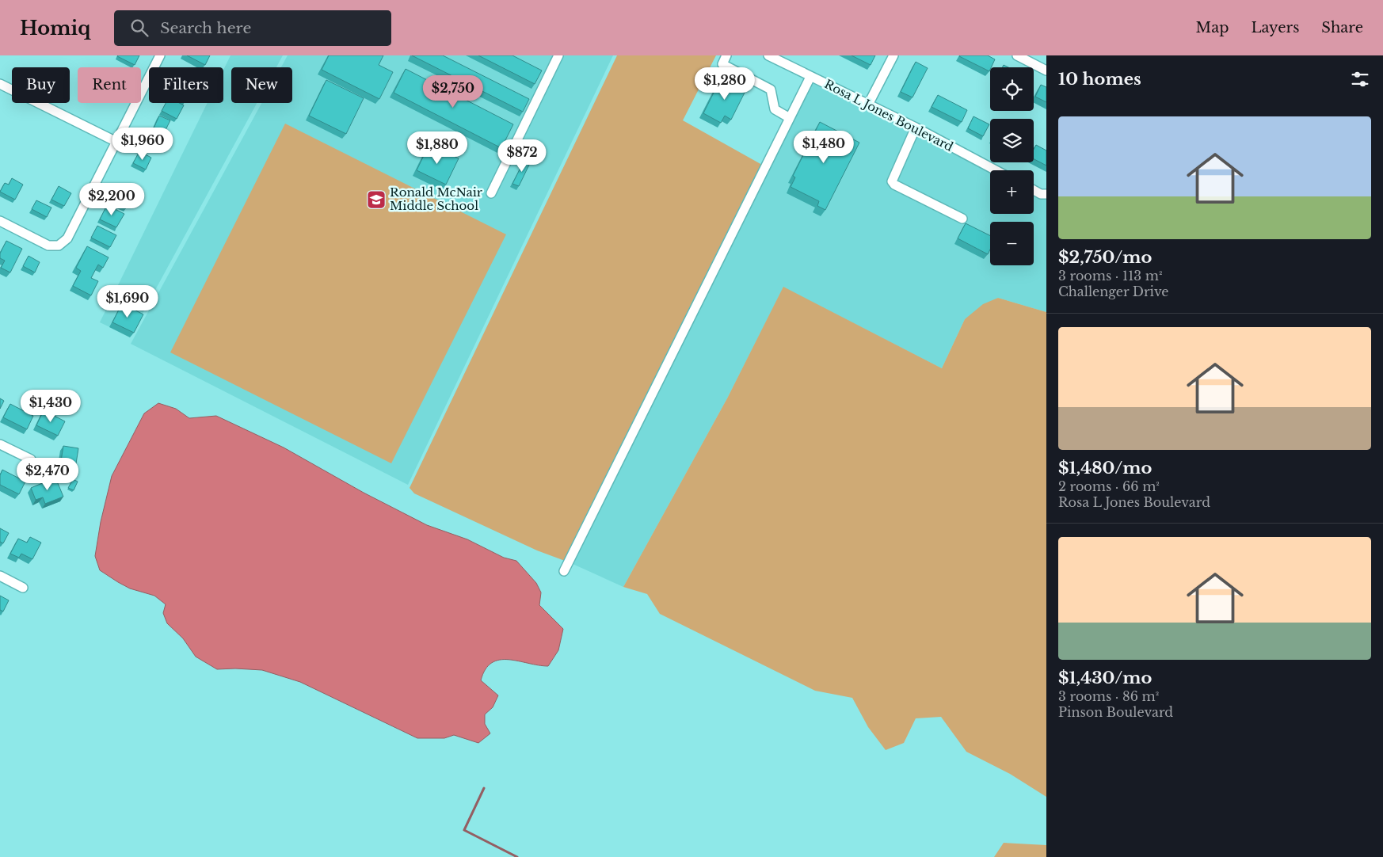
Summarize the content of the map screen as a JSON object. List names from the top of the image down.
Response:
{
  "streets": {
    "street": ["Rosa L Jones Boulevard"]
  },
  "places": {
    "school or university": ["Ronald McNair Middle School"]
  },
  "page": {
    "header": "Homiq",
    "search": "Search here",
    "nav": ["Map", "Layers", "Share"],
    "heading": "10 homes",
    "map_buttons": ["+", "−"],
    "price": [
      "$1,280",
      "$2,750",
      "$1,960",
      "$1,480",
      "$1,880",
      "$872",
      "$2,200",
      "$1,690",
      "$1,430",
      "$2,470"
    ],
    "chip": [
      "Buy",
      "Rent",
      "Filters",
      "New"
    ],
    "list": [
      {
        "name": "$2,750/mo",
        "note": "3 rooms · 113 m² · Challenger Drive"
      },
      {
        "name": "$1,480/mo",
        "note": "2 rooms · 66 m² · Rosa L Jones Boulevard"
      },
      {
        "name": "$1,430/mo",
        "note": "3 rooms · 86 m² · Pinson Boulevard"
      }
    ]
  }
}
